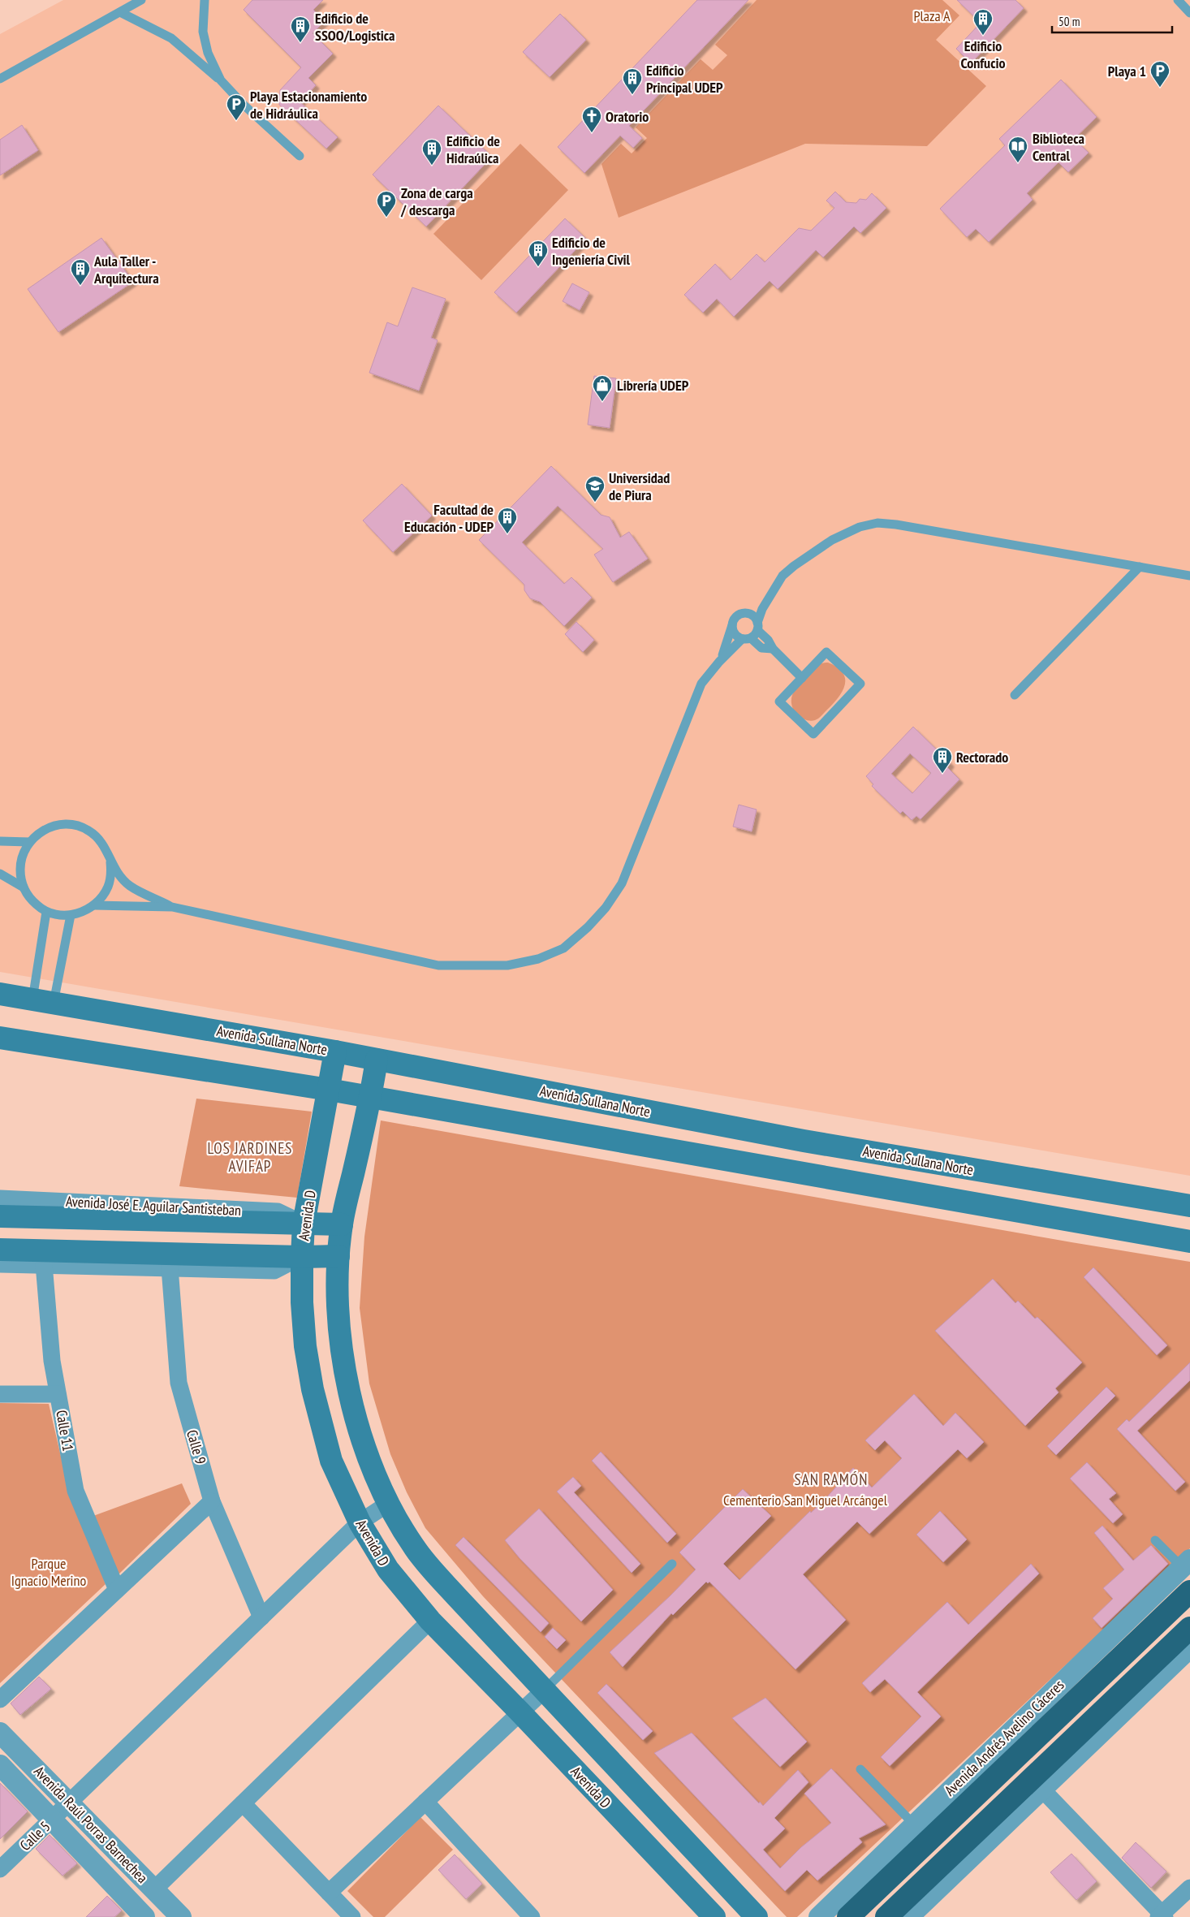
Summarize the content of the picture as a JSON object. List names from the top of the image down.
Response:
{
  "streets": {
    "highway": ["Avenida Andrés Avelino Cáceres"],
    "main road": ["Avenida Sullana Norte", "Avenida José E. Aguilar Santisteban", "Avenida D"],
    "street": [
      "Calle 11",
      "Calle 9",
      "Avenida Raúl Porras Barnechea",
      "Calle 5"
    ]
  },
  "crossings": [
    ["Avenida Sullana Norte", "Avenida D"],
    ["Avenida José E. Aguilar Santisteban", "Avenida D"],
    ["Avenida D", "Calle 5"],
    ["Calle 9", "Calle 5"],
    ["Avenida Raúl Porras Barnechea", "Calle 5"]
  ],
  "districts": ["LOS JARDINES AVIFAP", "SAN RAMÓN"],
  "parks": ["Plaza A", "Cementerio San Miguel Arcángel", "Parque Ignacio Merino"],
  "places": {
    "building": [
      "Edificio Confucio",
      "Edificio de SSOO/Logistica",
      "Edificio Principal UDEP",
      "Edificio de Hidraúlica",
      "Edificio de Ingeniería Civil",
      "Aula Taller - Arquitectura",
      "Facultad de Educación - UDEP",
      "Rectorado"
    ],
    "parking": ["Playa 1", "Playa Estacionamiento de Hidráulica", "Zona de carga / descarga"],
    "church": ["Oratorio"],
    "library": ["Biblioteca Central"],
    "shop": ["Librería UDEP"],
    "school or university": ["Universidad de Piura"]
  },
  "scale_bar": "50 m"
}
